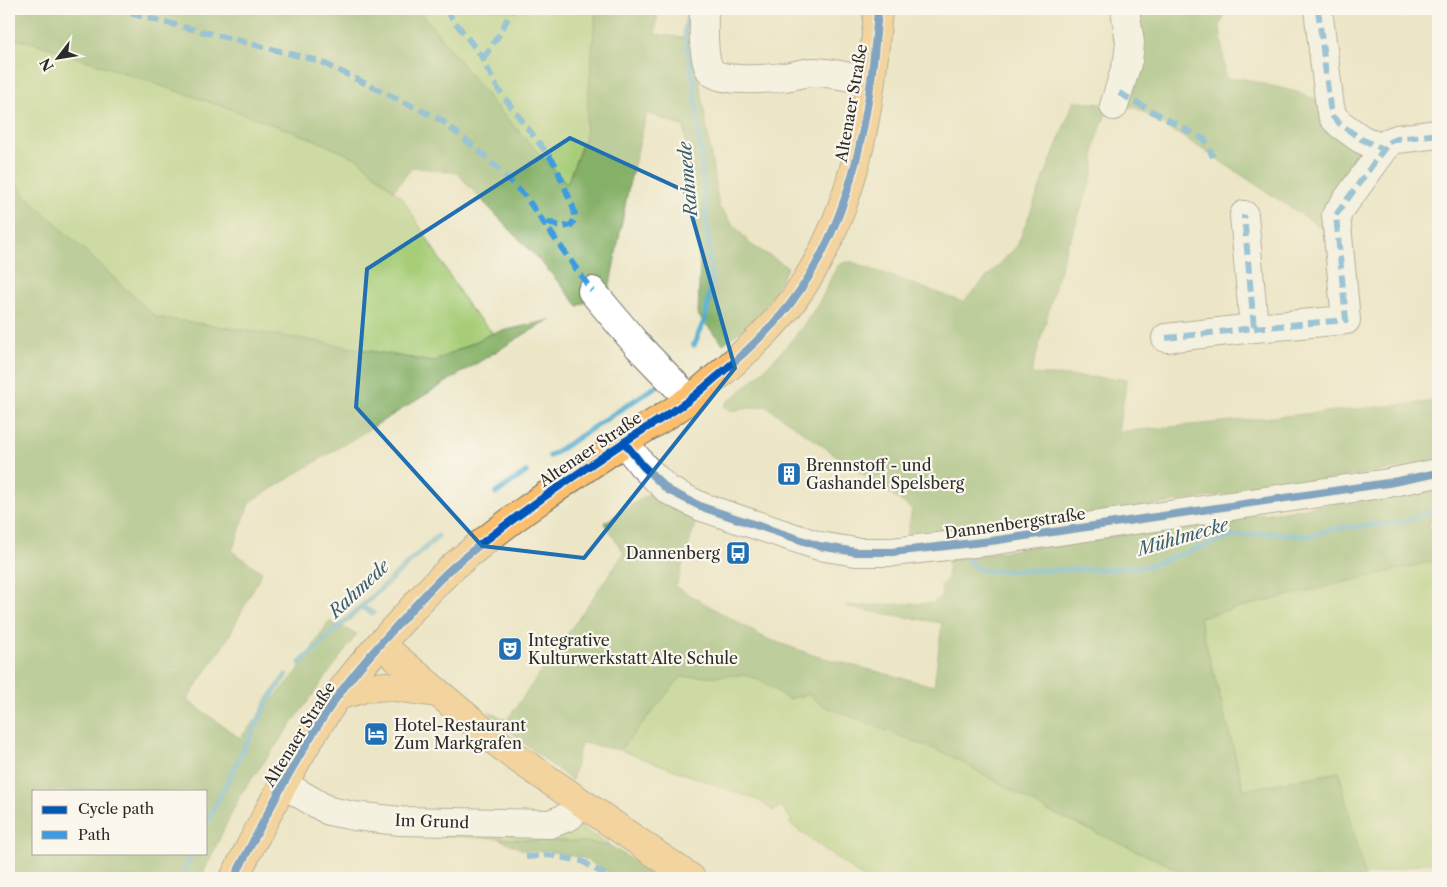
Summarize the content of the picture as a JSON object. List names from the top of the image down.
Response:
{
  "streets": {
    "main road": ["Altenaer Straße"],
    "street": ["Dannenbergstraße", "Im Grund"]
  },
  "crossings": [
    ["Altenaer Straße", "Dannenbergstraße"],
    ["Altenaer Straße", "Im Grund"]
  ],
  "water": ["Rahmede", "Mühlmecke"],
  "places": {
    "building": ["Brennstoff - und Gashandel Spelsberg"],
    "bus stop": ["Dannenberg"],
    "theatre": ["Integrative Kulturwerkstatt Alte Schule"],
    "hotel": ["Hotel-Restaurant Zum Markgrafen"]
  },
  "legend": ["Cycle path", "Path"],
  "north": "bottom left"
}
